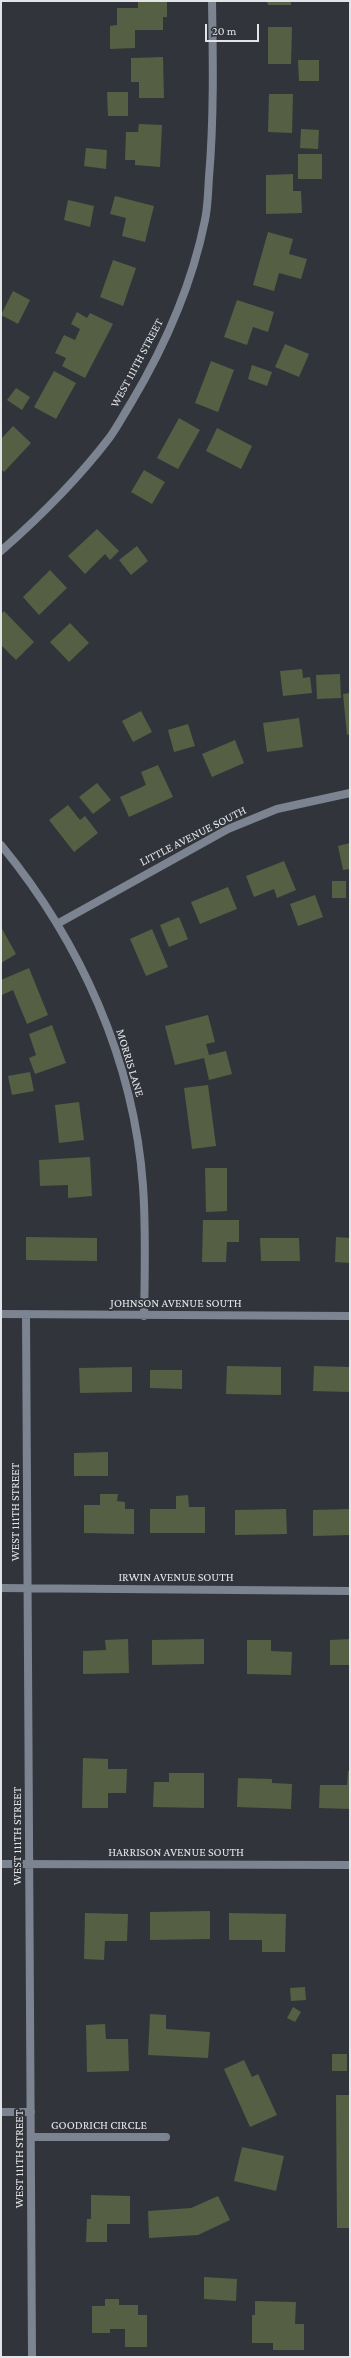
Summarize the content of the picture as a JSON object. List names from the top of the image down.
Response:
{
  "streets": {
    "street": [
      "WEST 111TH STREET",
      "LITTLE AVENUE SOUTH",
      "MORRIS LANE",
      "JOHNSON AVENUE SOUTH",
      "IRWIN AVENUE SOUTH",
      "HARRISON AVENUE SOUTH",
      "GOODRICH CIRCLE"
    ]
  },
  "crossings": [
    ["WEST 111TH STREET", "JOHNSON AVENUE SOUTH"],
    ["WEST 111TH STREET", "IRWIN AVENUE SOUTH"],
    ["WEST 111TH STREET", "HARRISON AVENUE SOUTH"],
    ["WEST 111TH STREET", "GOODRICH CIRCLE"],
    ["LITTLE AVENUE SOUTH", "MORRIS LANE"],
    ["MORRIS LANE", "JOHNSON AVENUE SOUTH"]
  ],
  "scale_bar": "20 m"
}
